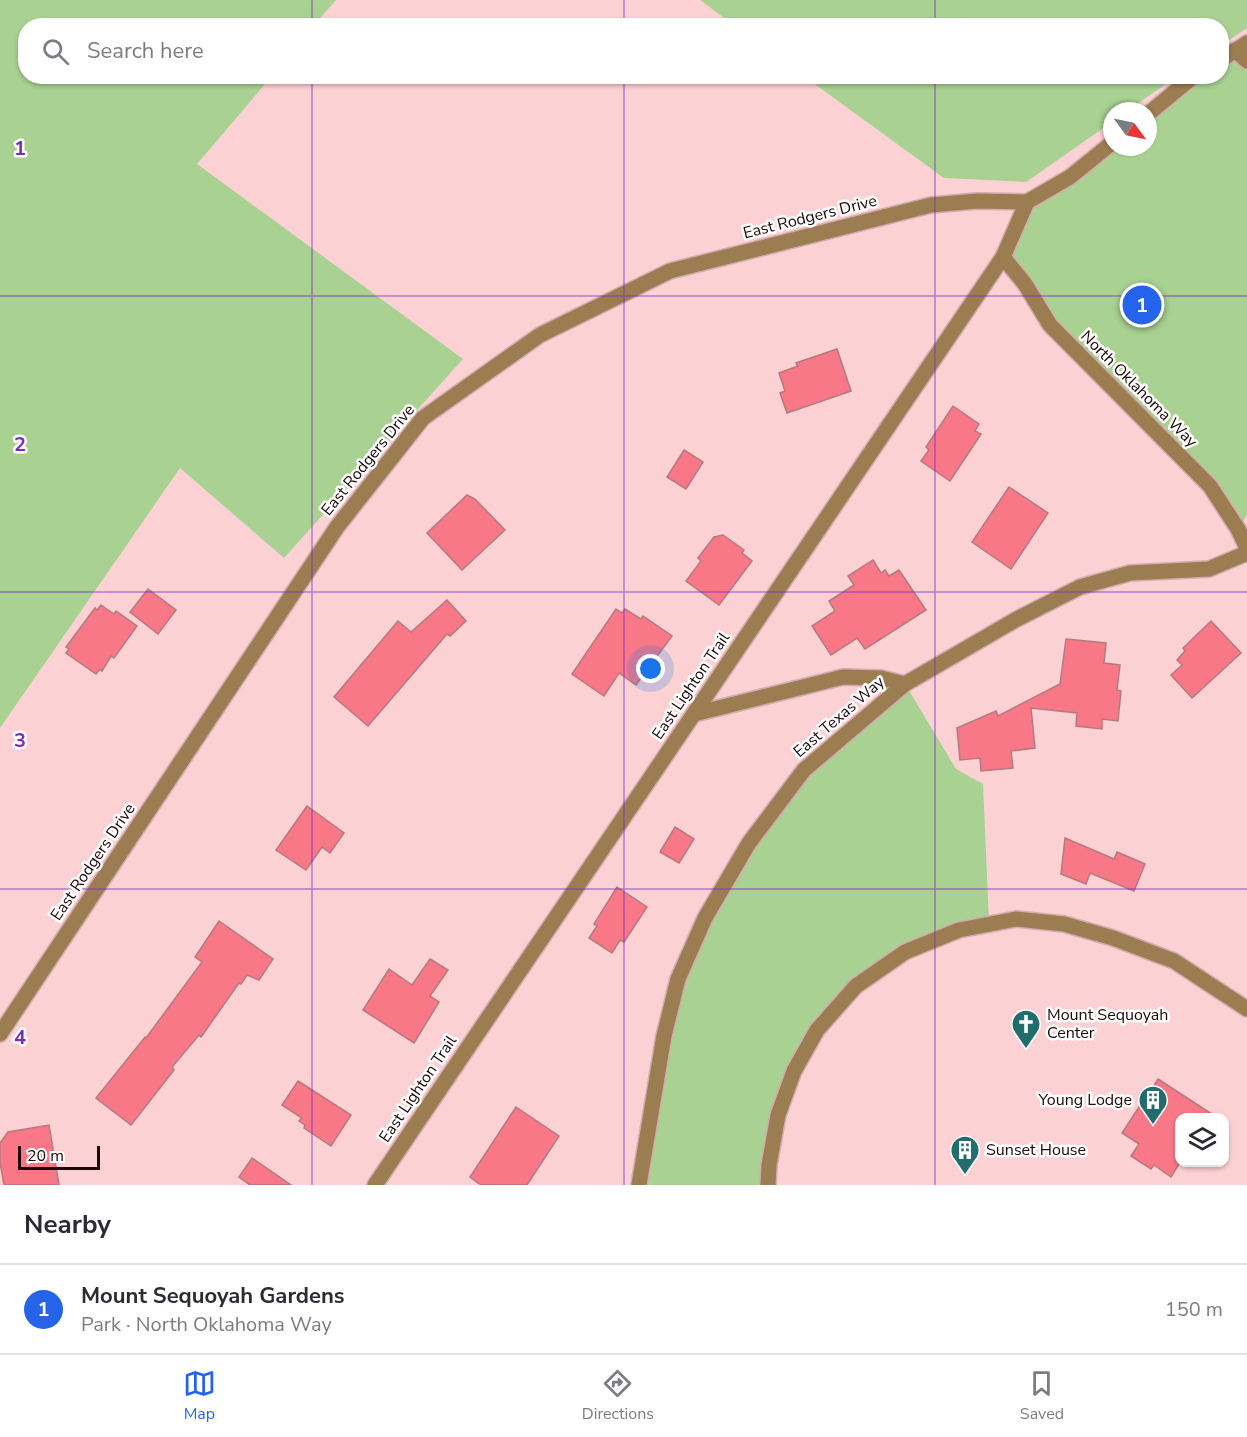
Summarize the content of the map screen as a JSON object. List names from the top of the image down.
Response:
{
  "streets": {
    "street": [
      "East Rodgers Drive",
      "North Oklahoma Way",
      "East Lighton Trail",
      "East Texas Way"
    ]
  },
  "crossings": [
    ["East Rodgers Drive", "East Lighton Trail"],
    ["North Oklahoma Way", "East Lighton Trail"]
  ],
  "places": {
    "church": ["Mount Sequoyah Center"],
    "building": ["Young Lodge", "Sunset House"]
  },
  "scale_bar": "20 m",
  "north": "bottom right",
  "page": {
    "search": "Search here",
    "pins": "1",
    "scale": "20 m",
    "heading": "Nearby",
    "list": [
      {
        "mark": "1",
        "name": "Mount Sequoyah Gardens",
        "note": "Park · North Oklahoma Way",
        "value": "150 m"
      }
    ],
    "nav": ["Map", "Directions", "Saved"]
  },
  "grid": {
    "rows": [
      "1",
      "2",
      "3",
      "4"
    ]
  }
}
